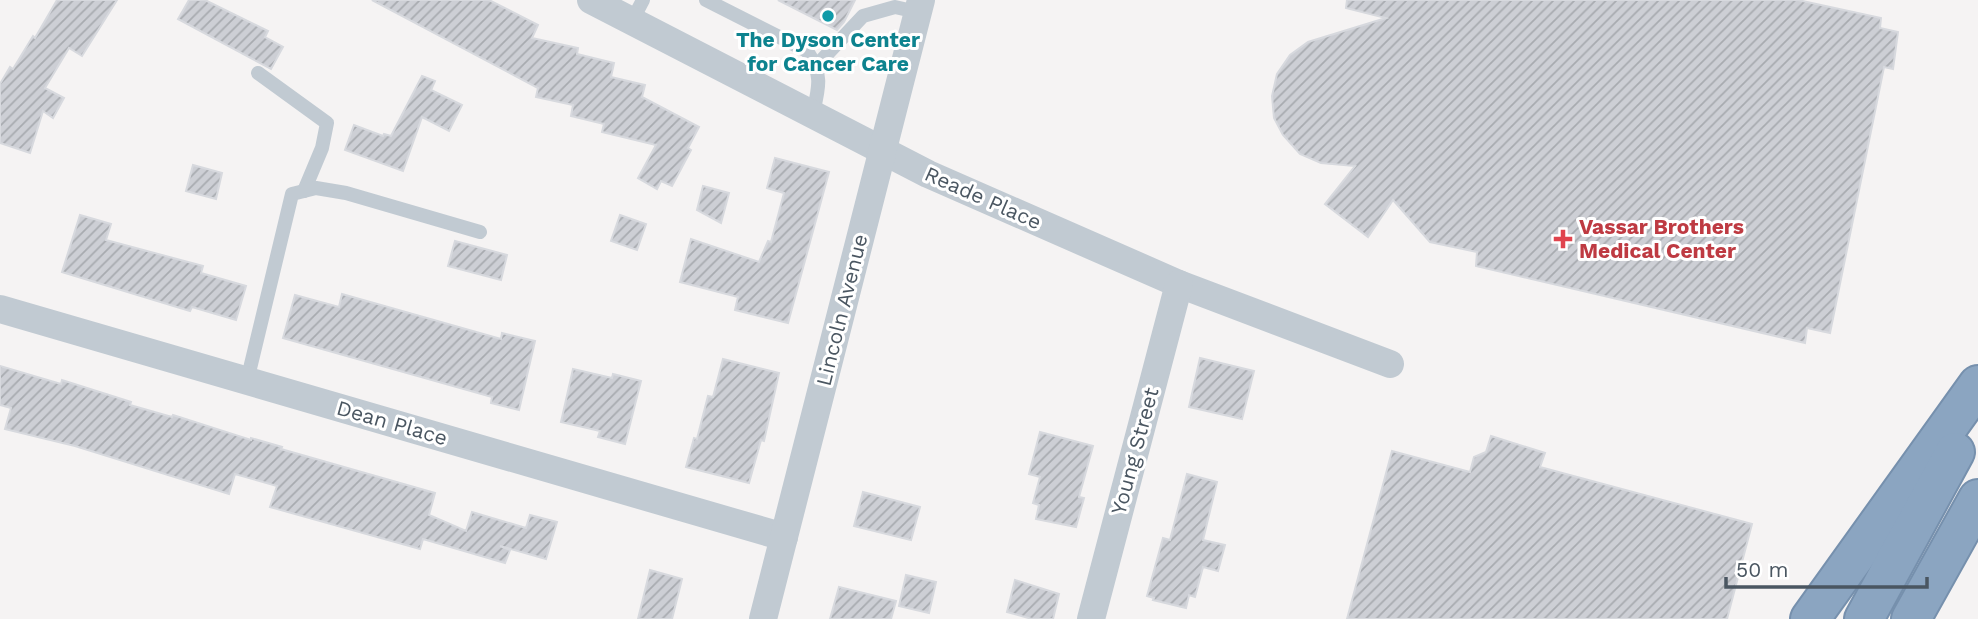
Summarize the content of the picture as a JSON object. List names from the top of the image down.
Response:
{
  "streets": {
    "street": [
      "Reade Place",
      "Lincoln Avenue",
      "Dean Place",
      "Young Street"
    ]
  },
  "crossings": [
    ["Reade Place", "Lincoln Avenue"],
    ["Reade Place", "Young Street"],
    ["Lincoln Avenue", "Dean Place"]
  ],
  "places": {
    "other": ["The Dyson Center for Cancer Care"],
    "health": ["Vassar Brothers Medical Center"]
  },
  "scale_bar": "50 m"
}
